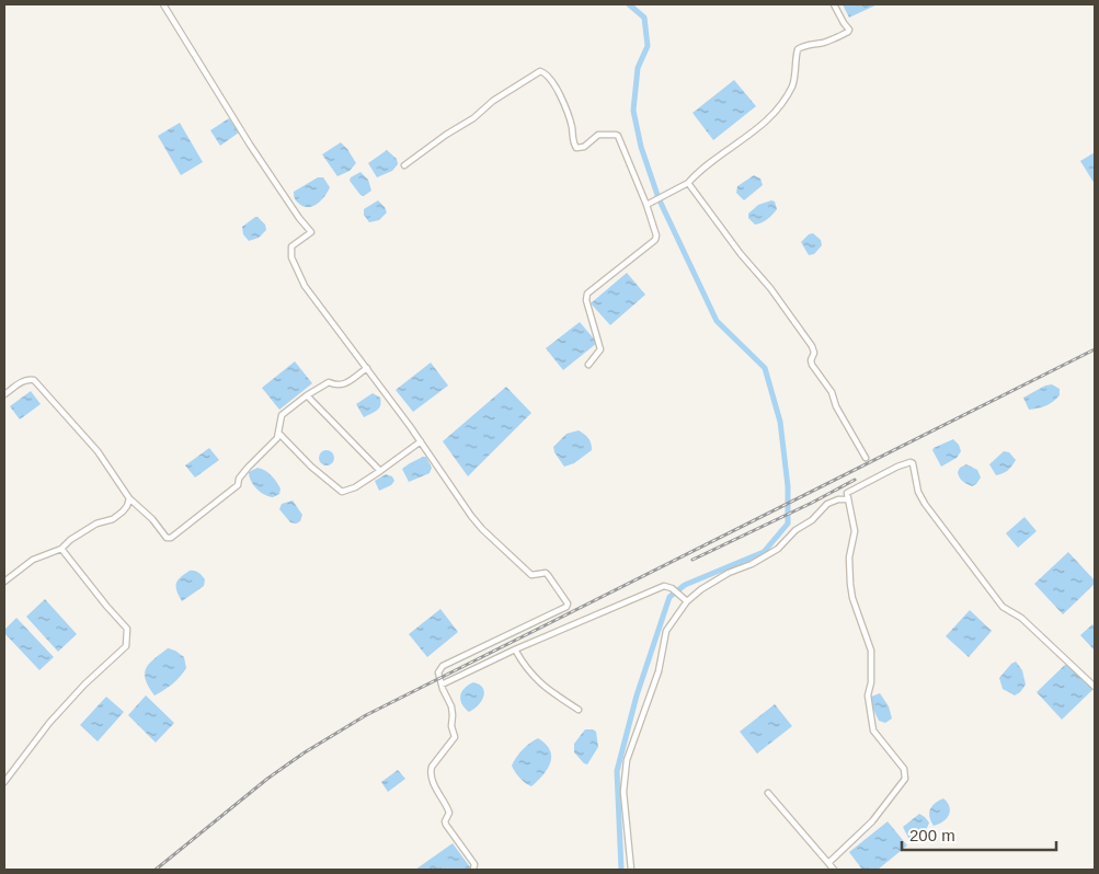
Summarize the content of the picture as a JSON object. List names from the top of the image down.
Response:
{
  "scale_bar": "200 m"
}
